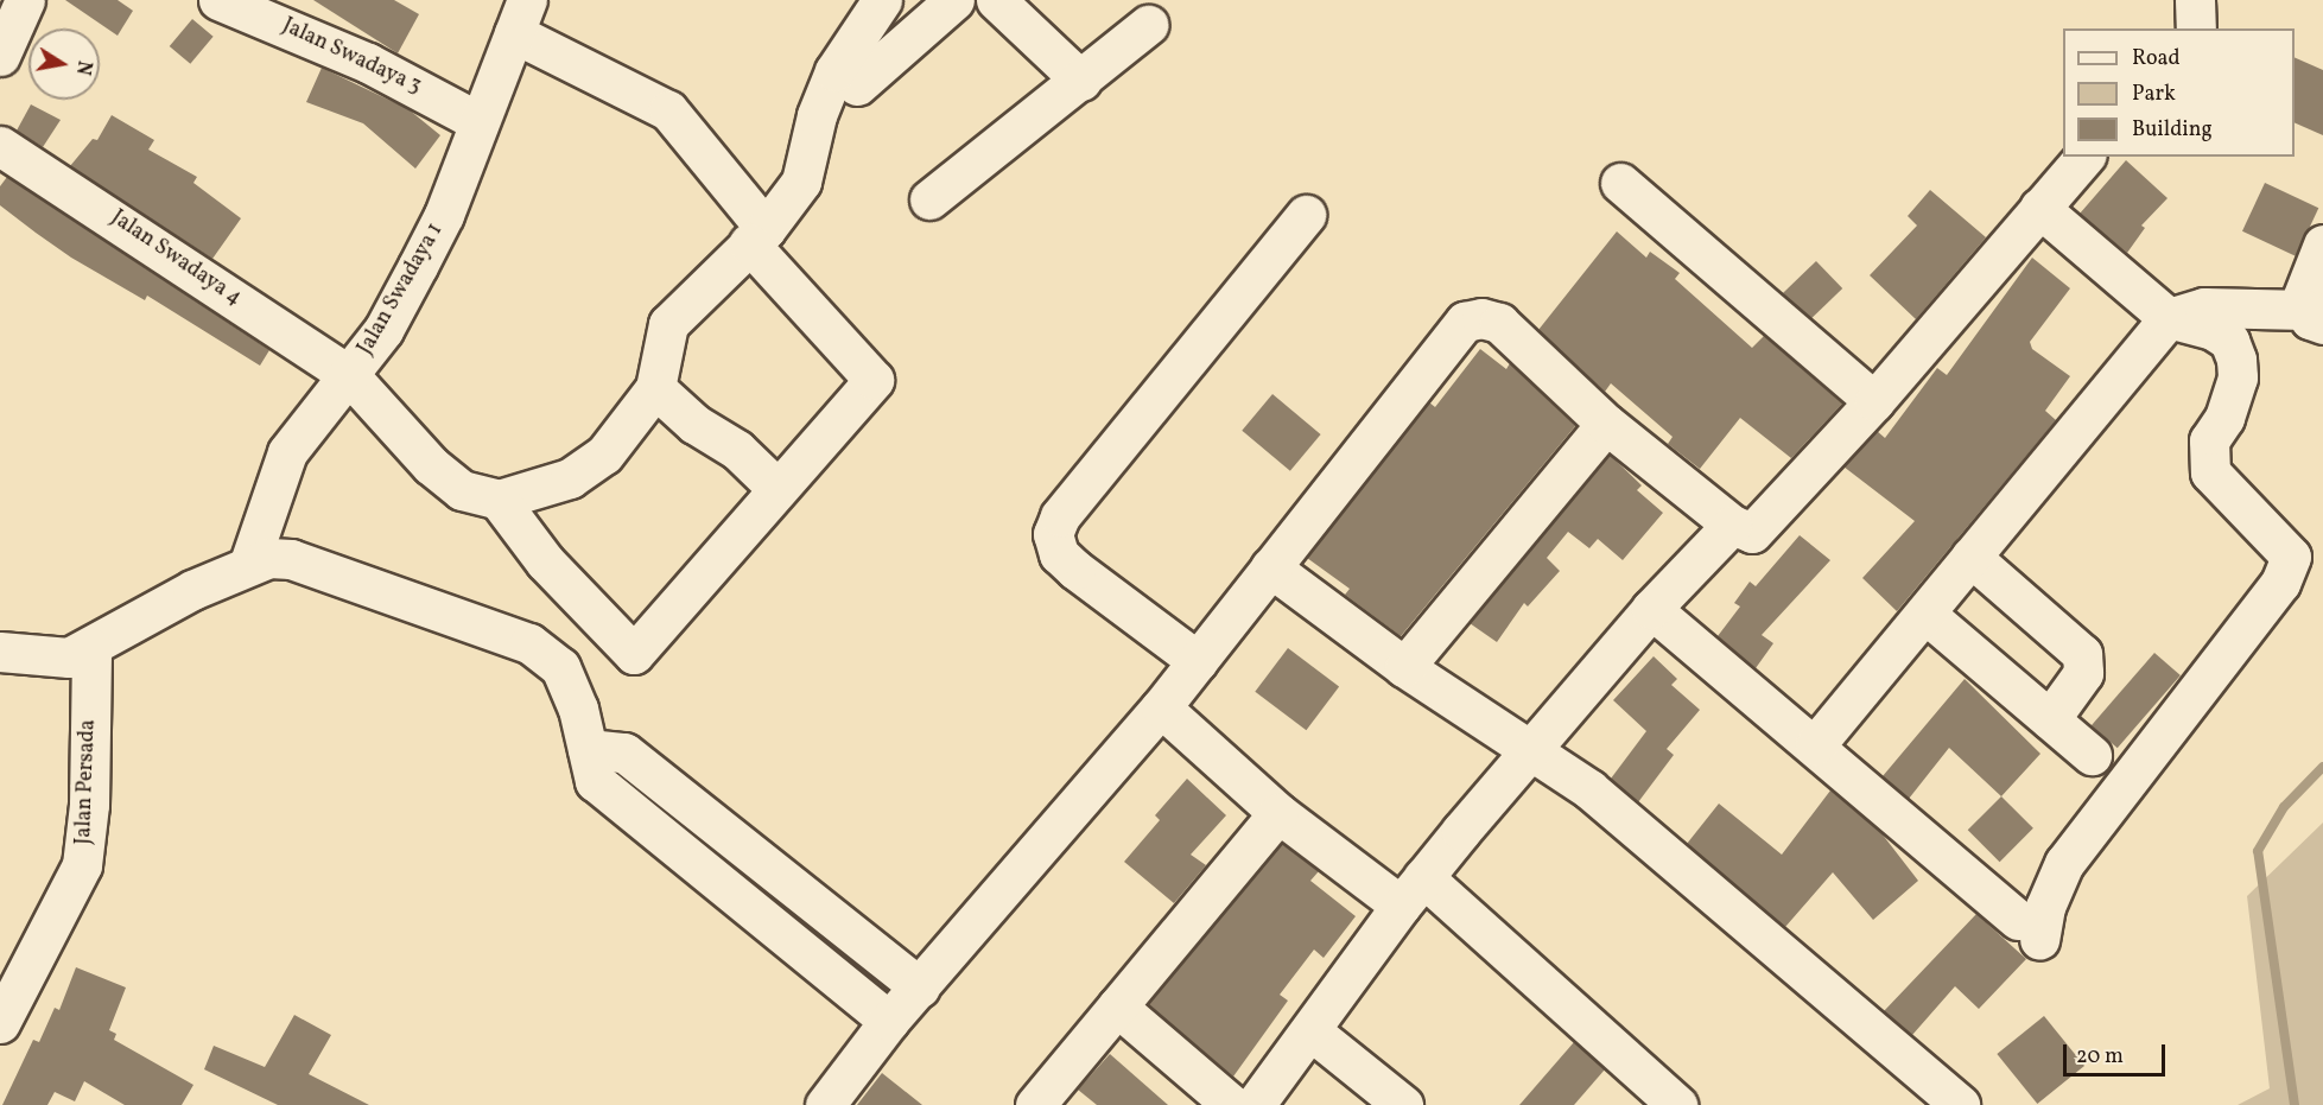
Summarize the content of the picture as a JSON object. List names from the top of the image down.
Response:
{
  "streets": {
    "street": [
      "Jalan Swadaya 3",
      "Jalan Swadaya 4",
      "Jalan Swadaya 1",
      "Jalan Persada"
    ]
  },
  "crossings": [
    ["Jalan Swadaya 3", "Jalan Swadaya 1"],
    ["Jalan Swadaya 4", "Jalan Swadaya 1"]
  ],
  "legend": ["Road", "Park", "Building"],
  "scale_bar": "20 m",
  "north": "right"
}
